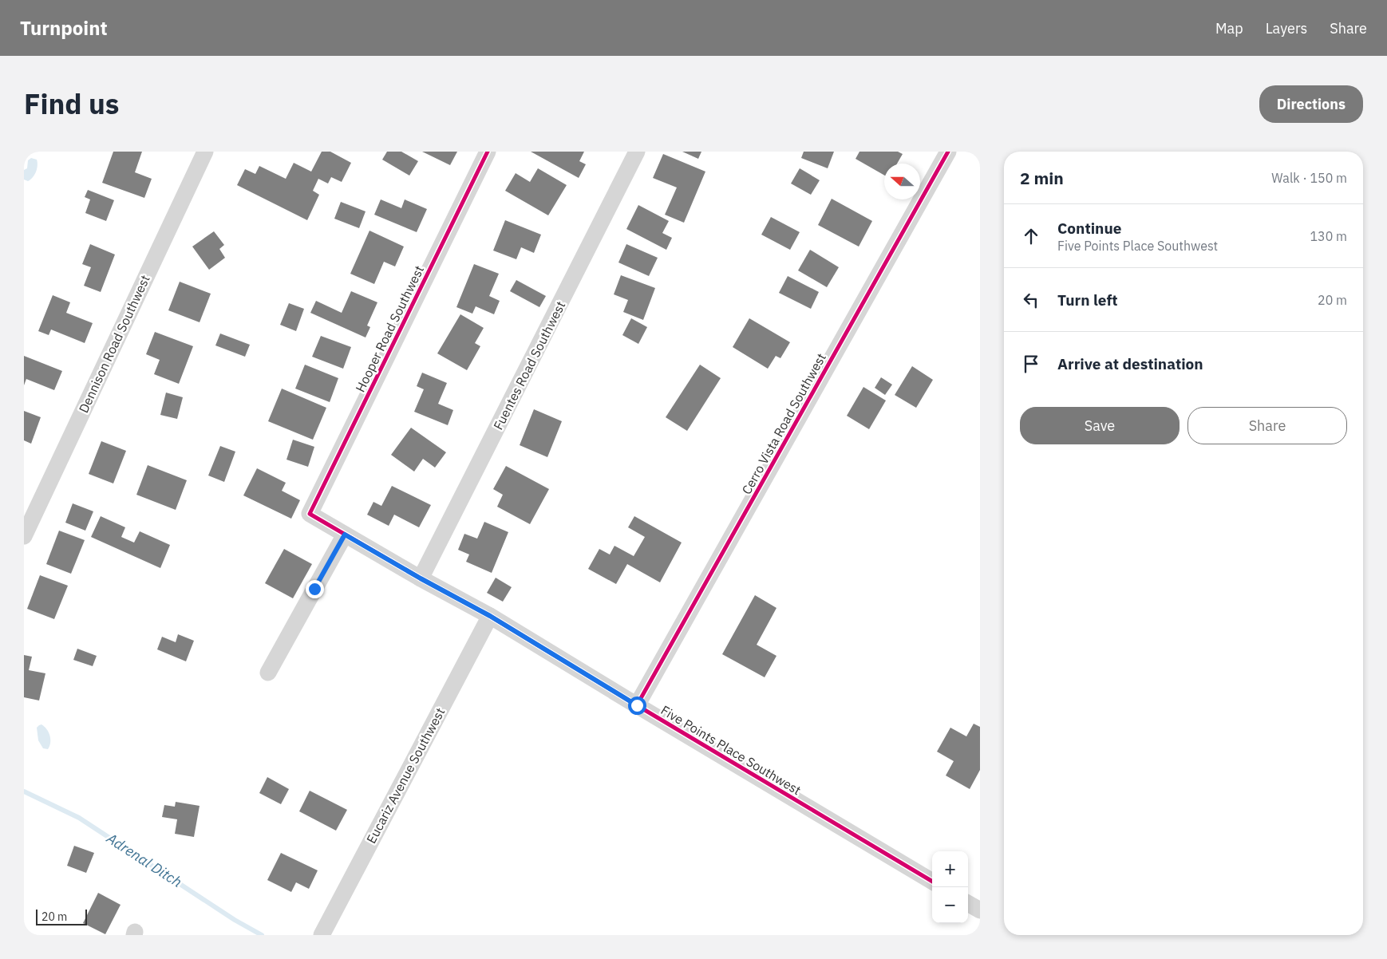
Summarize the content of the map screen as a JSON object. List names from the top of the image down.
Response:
{
  "streets": {
    "street": [
      "Hooper Road Southwest",
      "Dennison Road Southwest",
      "Fuentes Road Southwest",
      "Cerro Vista Road Southwest",
      "Five Points Place Southwest",
      "Eucariz Avenue Southwest"
    ]
  },
  "crossings": [
    ["Hooper Road Southwest", "Five Points Place Southwest"],
    ["Fuentes Road Southwest", "Five Points Place Southwest"],
    ["Cerro Vista Road Southwest", "Five Points Place Southwest"],
    ["Five Points Place Southwest", "Eucariz Avenue Southwest"]
  ],
  "water": ["Adrenal Ditch"],
  "scale_bar": "20 m",
  "north": "left",
  "page": {
    "header": "Turnpoint",
    "nav": ["Map", "Layers", "Share"],
    "title": "Find us",
    "buttons": [
      "Directions",
      ["Save", "Share"]
    ],
    "heading": ["2 min", "Walk · 150 m"],
    "list": [
      ["Continue", "Five Points Place Southwest", "130 m"],
      ["Turn left", "20 m"],
      "Arrive at destination"
    ],
    "map_buttons": ["+", "−"],
    "scale": "20 m"
  }
}
